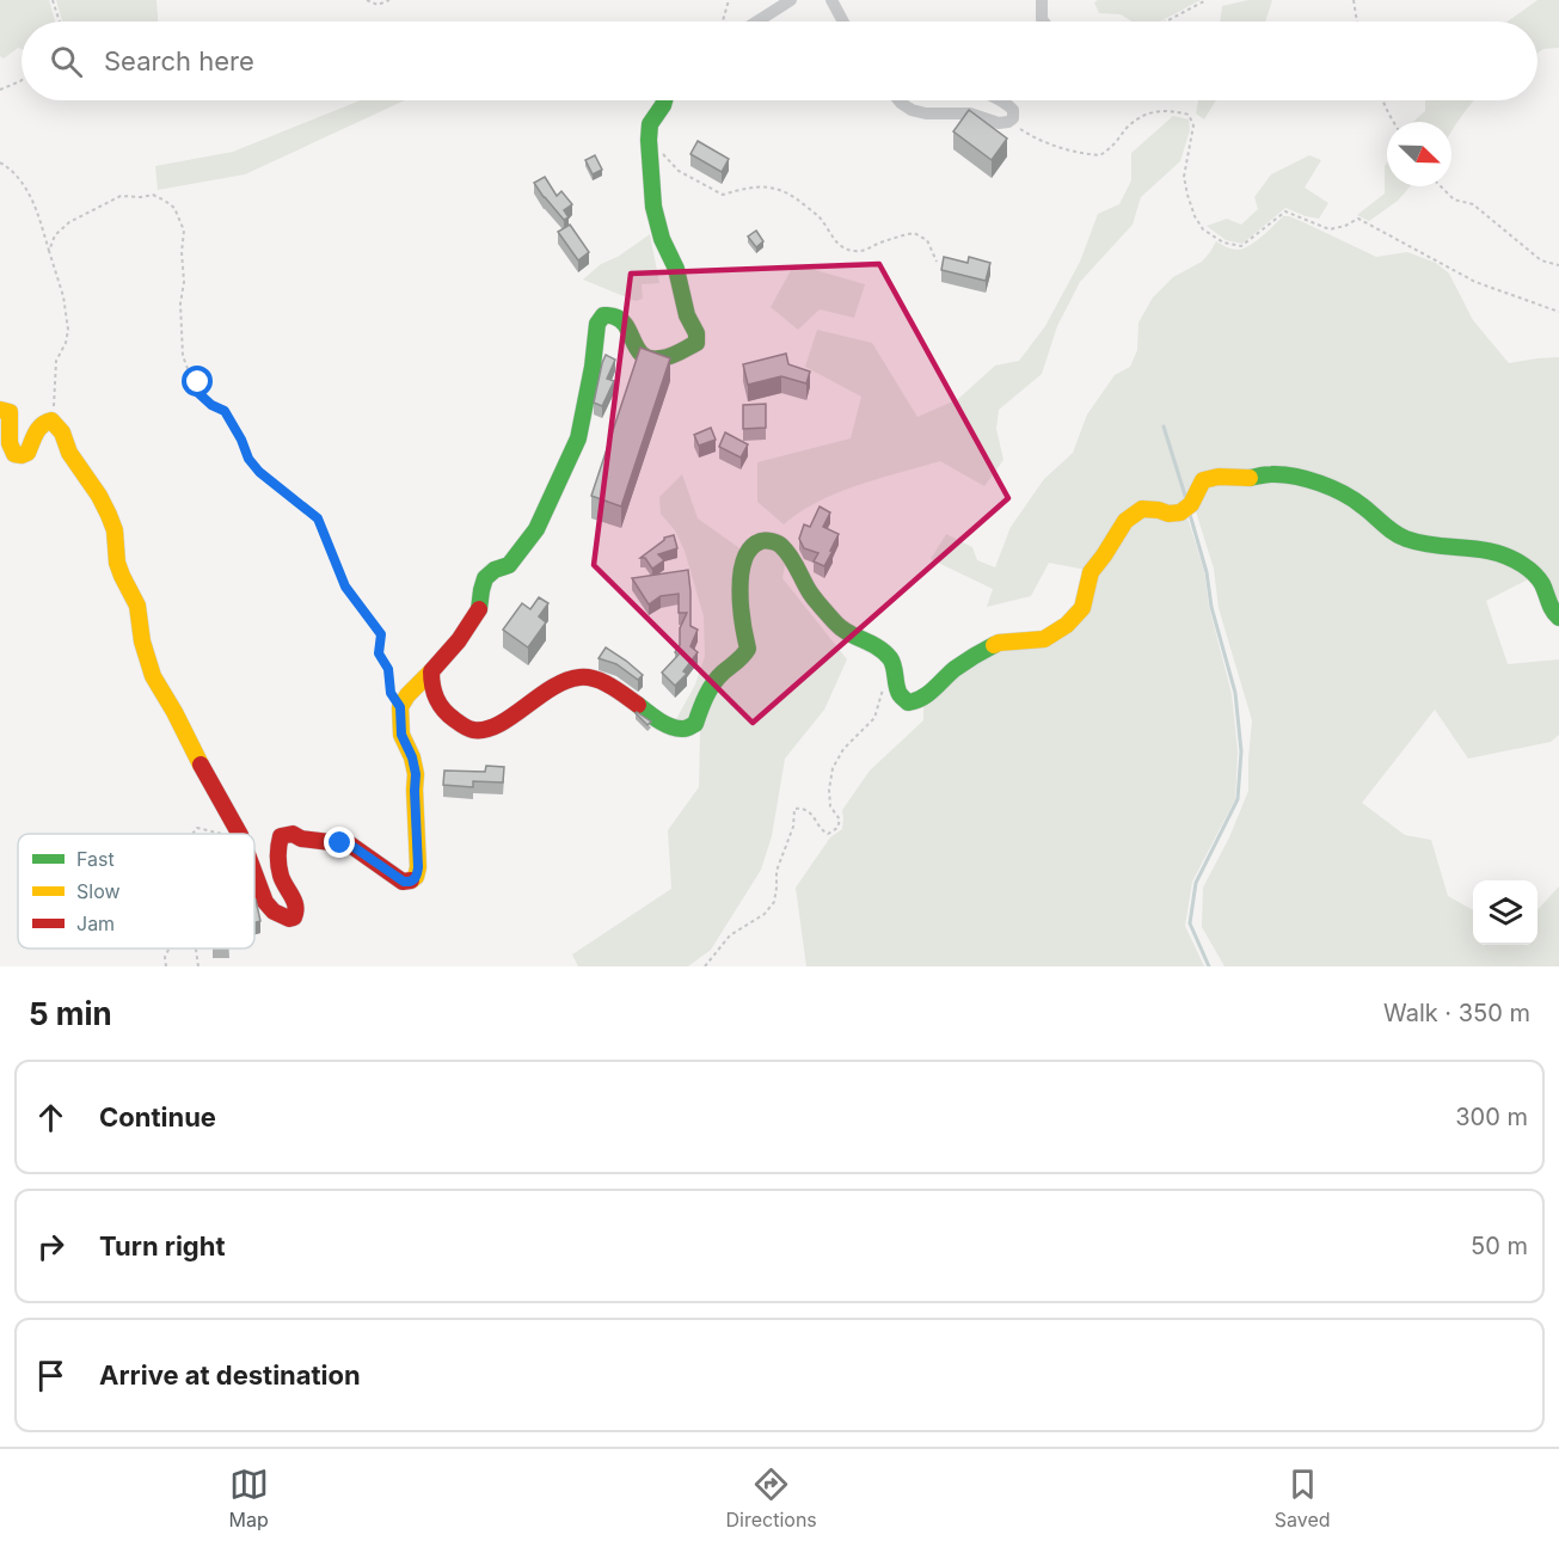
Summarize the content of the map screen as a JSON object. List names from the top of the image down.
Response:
{
  "legend": ["Fast", "Slow", "Jam"],
  "north": "bottom right",
  "page": {
    "search": "Search here",
    "heading": ["5 min", "Walk · 350 m"],
    "list": [
      ["Continue", "300 m"],
      ["Turn right", "50 m"],
      "Arrive at destination"
    ],
    "nav": ["Map", "Directions", "Saved"]
  }
}
